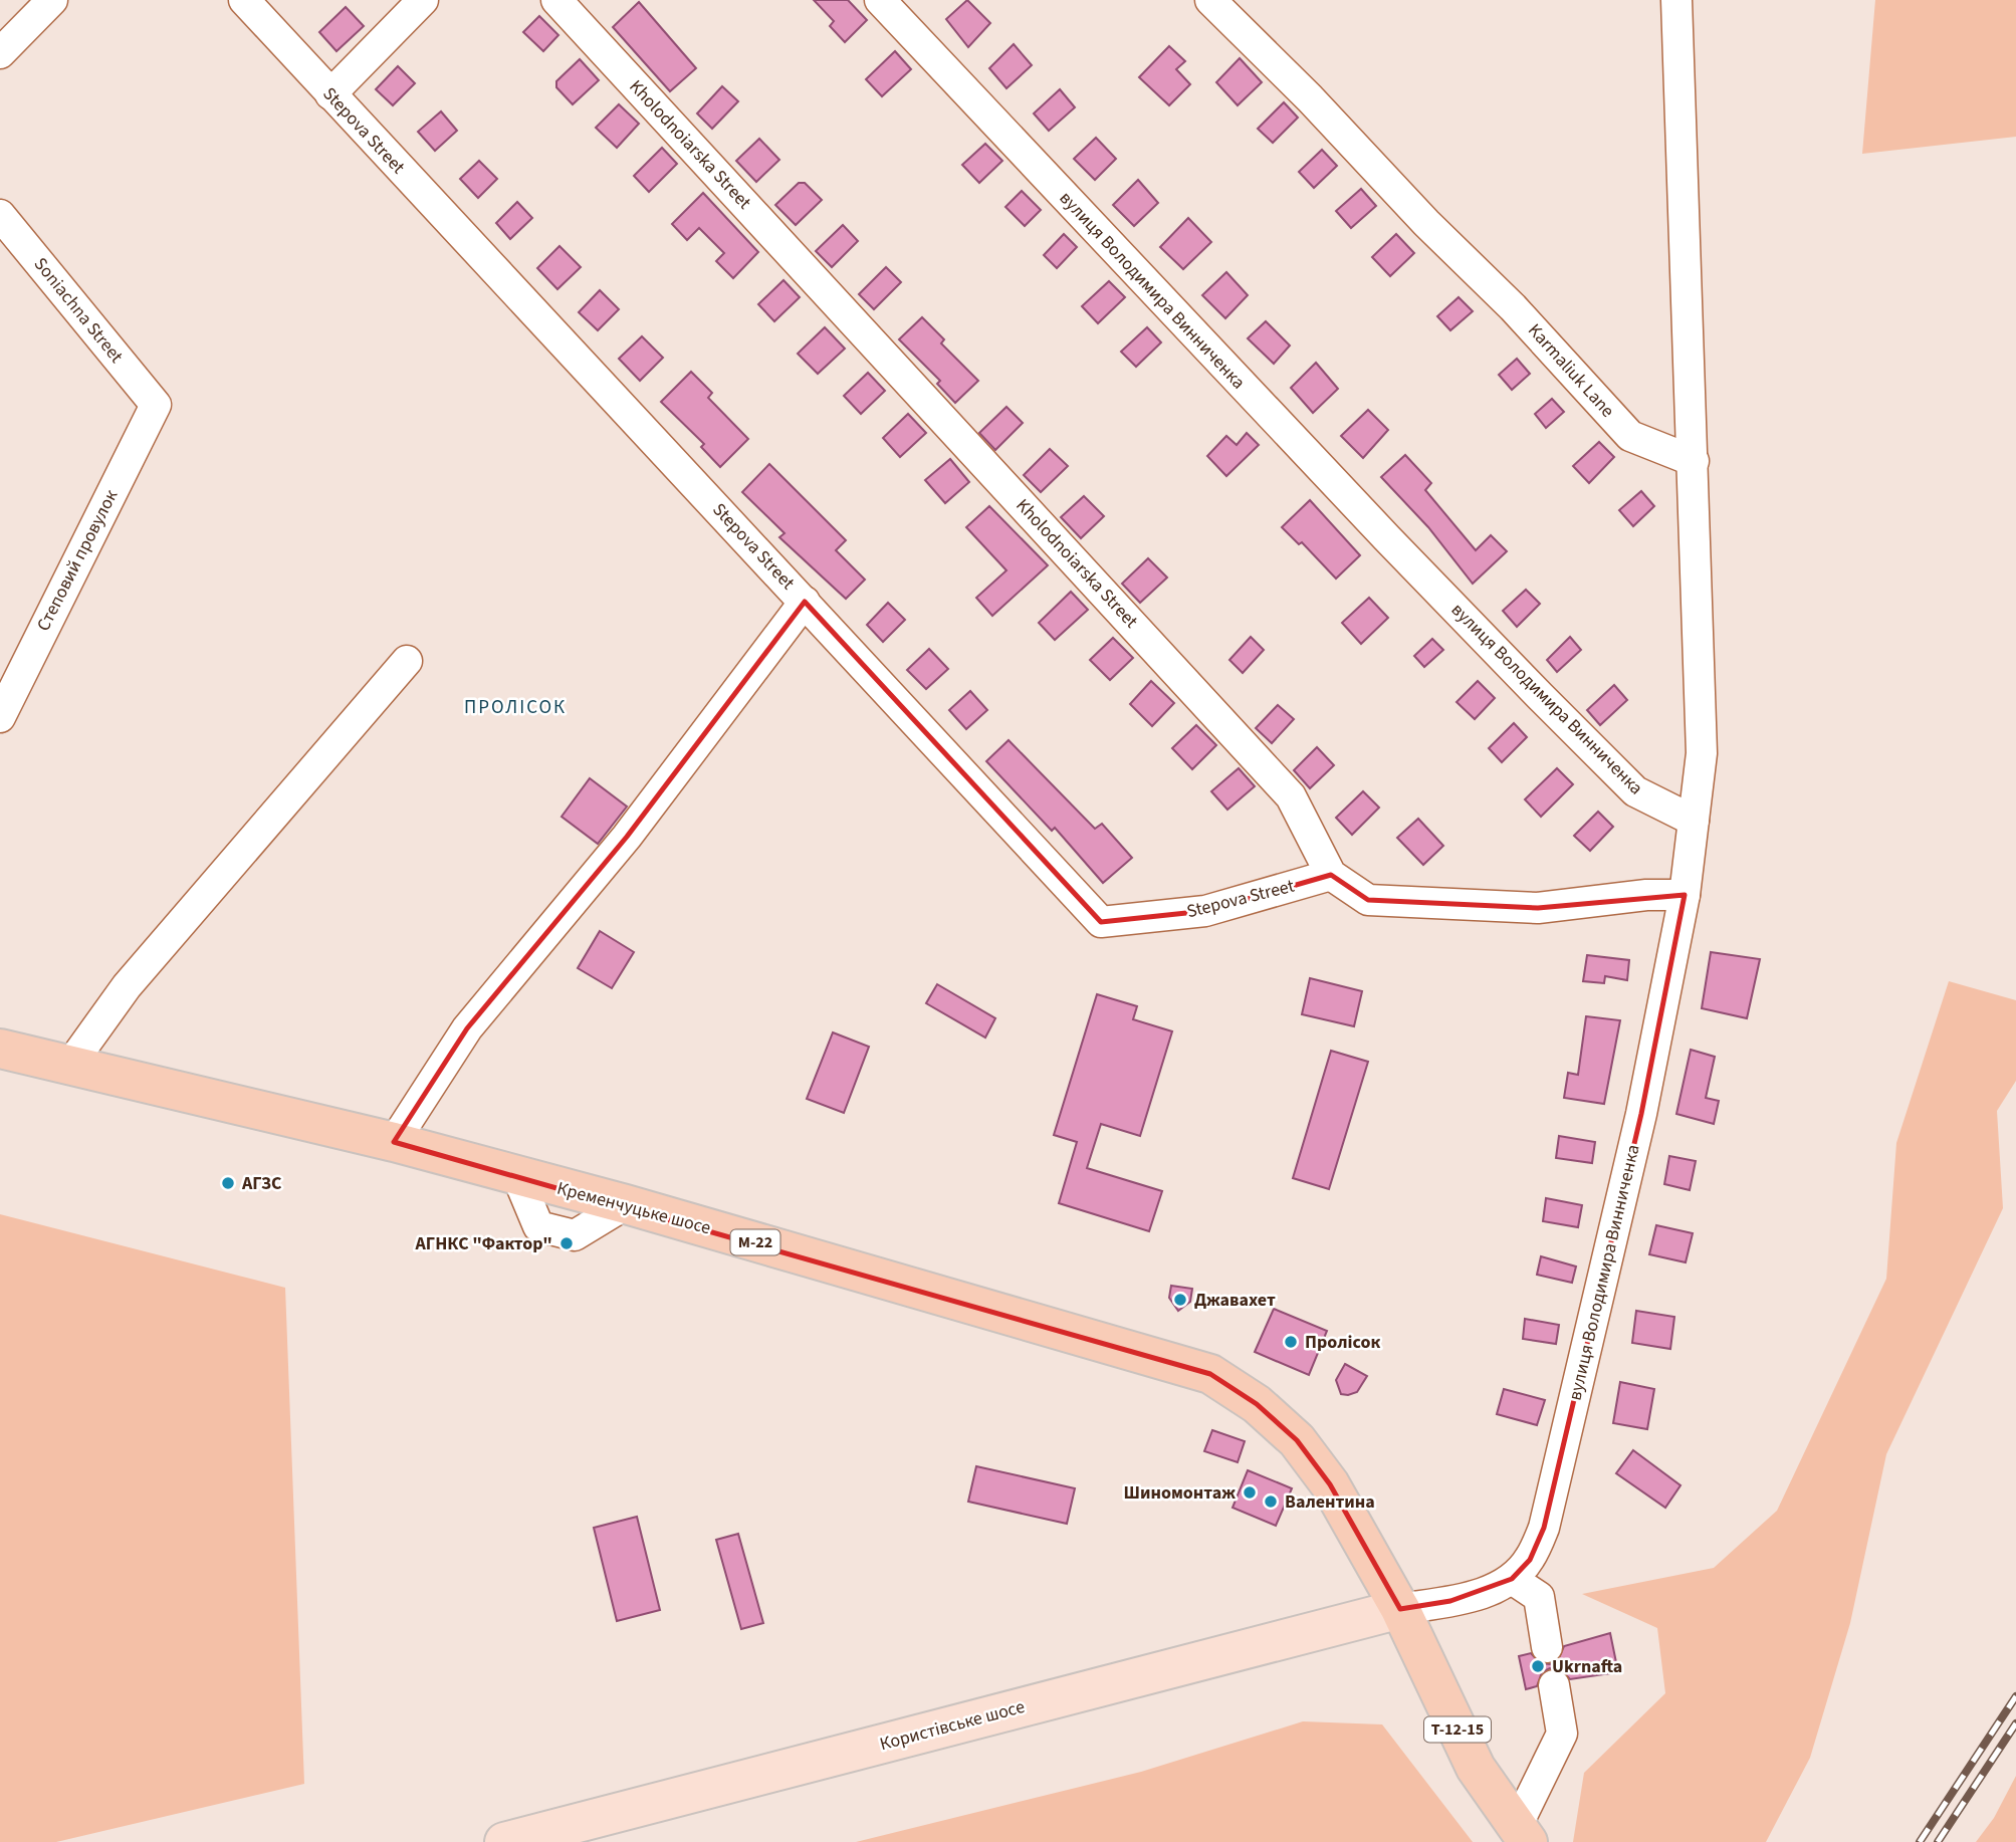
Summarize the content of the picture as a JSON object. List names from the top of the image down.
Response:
{
  "streets": {
    "highway": ["Кременчуцьке шосе", "М-22", "Т-12-15"],
    "main road": ["Користівське шосе"],
    "street": [
      "Stepova Street",
      "Kholodnoiarska Street",
      "вулиця Володимира Винниченка",
      "Soniachna Street",
      "Karmaliuk Lane",
      "Степовий провулок"
    ]
  },
  "crossings": [
    ["Stepova Street", "Kholodnoiarska Street"],
    ["Kholodnoiarska Street", "вулиця Володимира Винниченка"],
    ["вулиця Володимира Винниченка", "Кременчуцьке шосе"],
    ["вулиця Володимира Винниченка", "Користівське шосе"],
    ["вулиця Володимира Винниченка", "Т-12-15"],
    ["Soniachna Street", "Степовий провулок"],
    ["Кременчуцьке шосе", "Користівське шосе"],
    ["Кременчуцьке шосе", "Т-12-15"],
    ["Користівське шосе", "Т-12-15"]
  ],
  "districts": ["ПРОЛІСОК"],
  "places": [
    "АГЗС",
    "АГНКС \"Фактор\"",
    "Джавахет",
    "Пролісок",
    "Шиномонтаж",
    "Валентина",
    "Ukrnafta"
  ]
}
